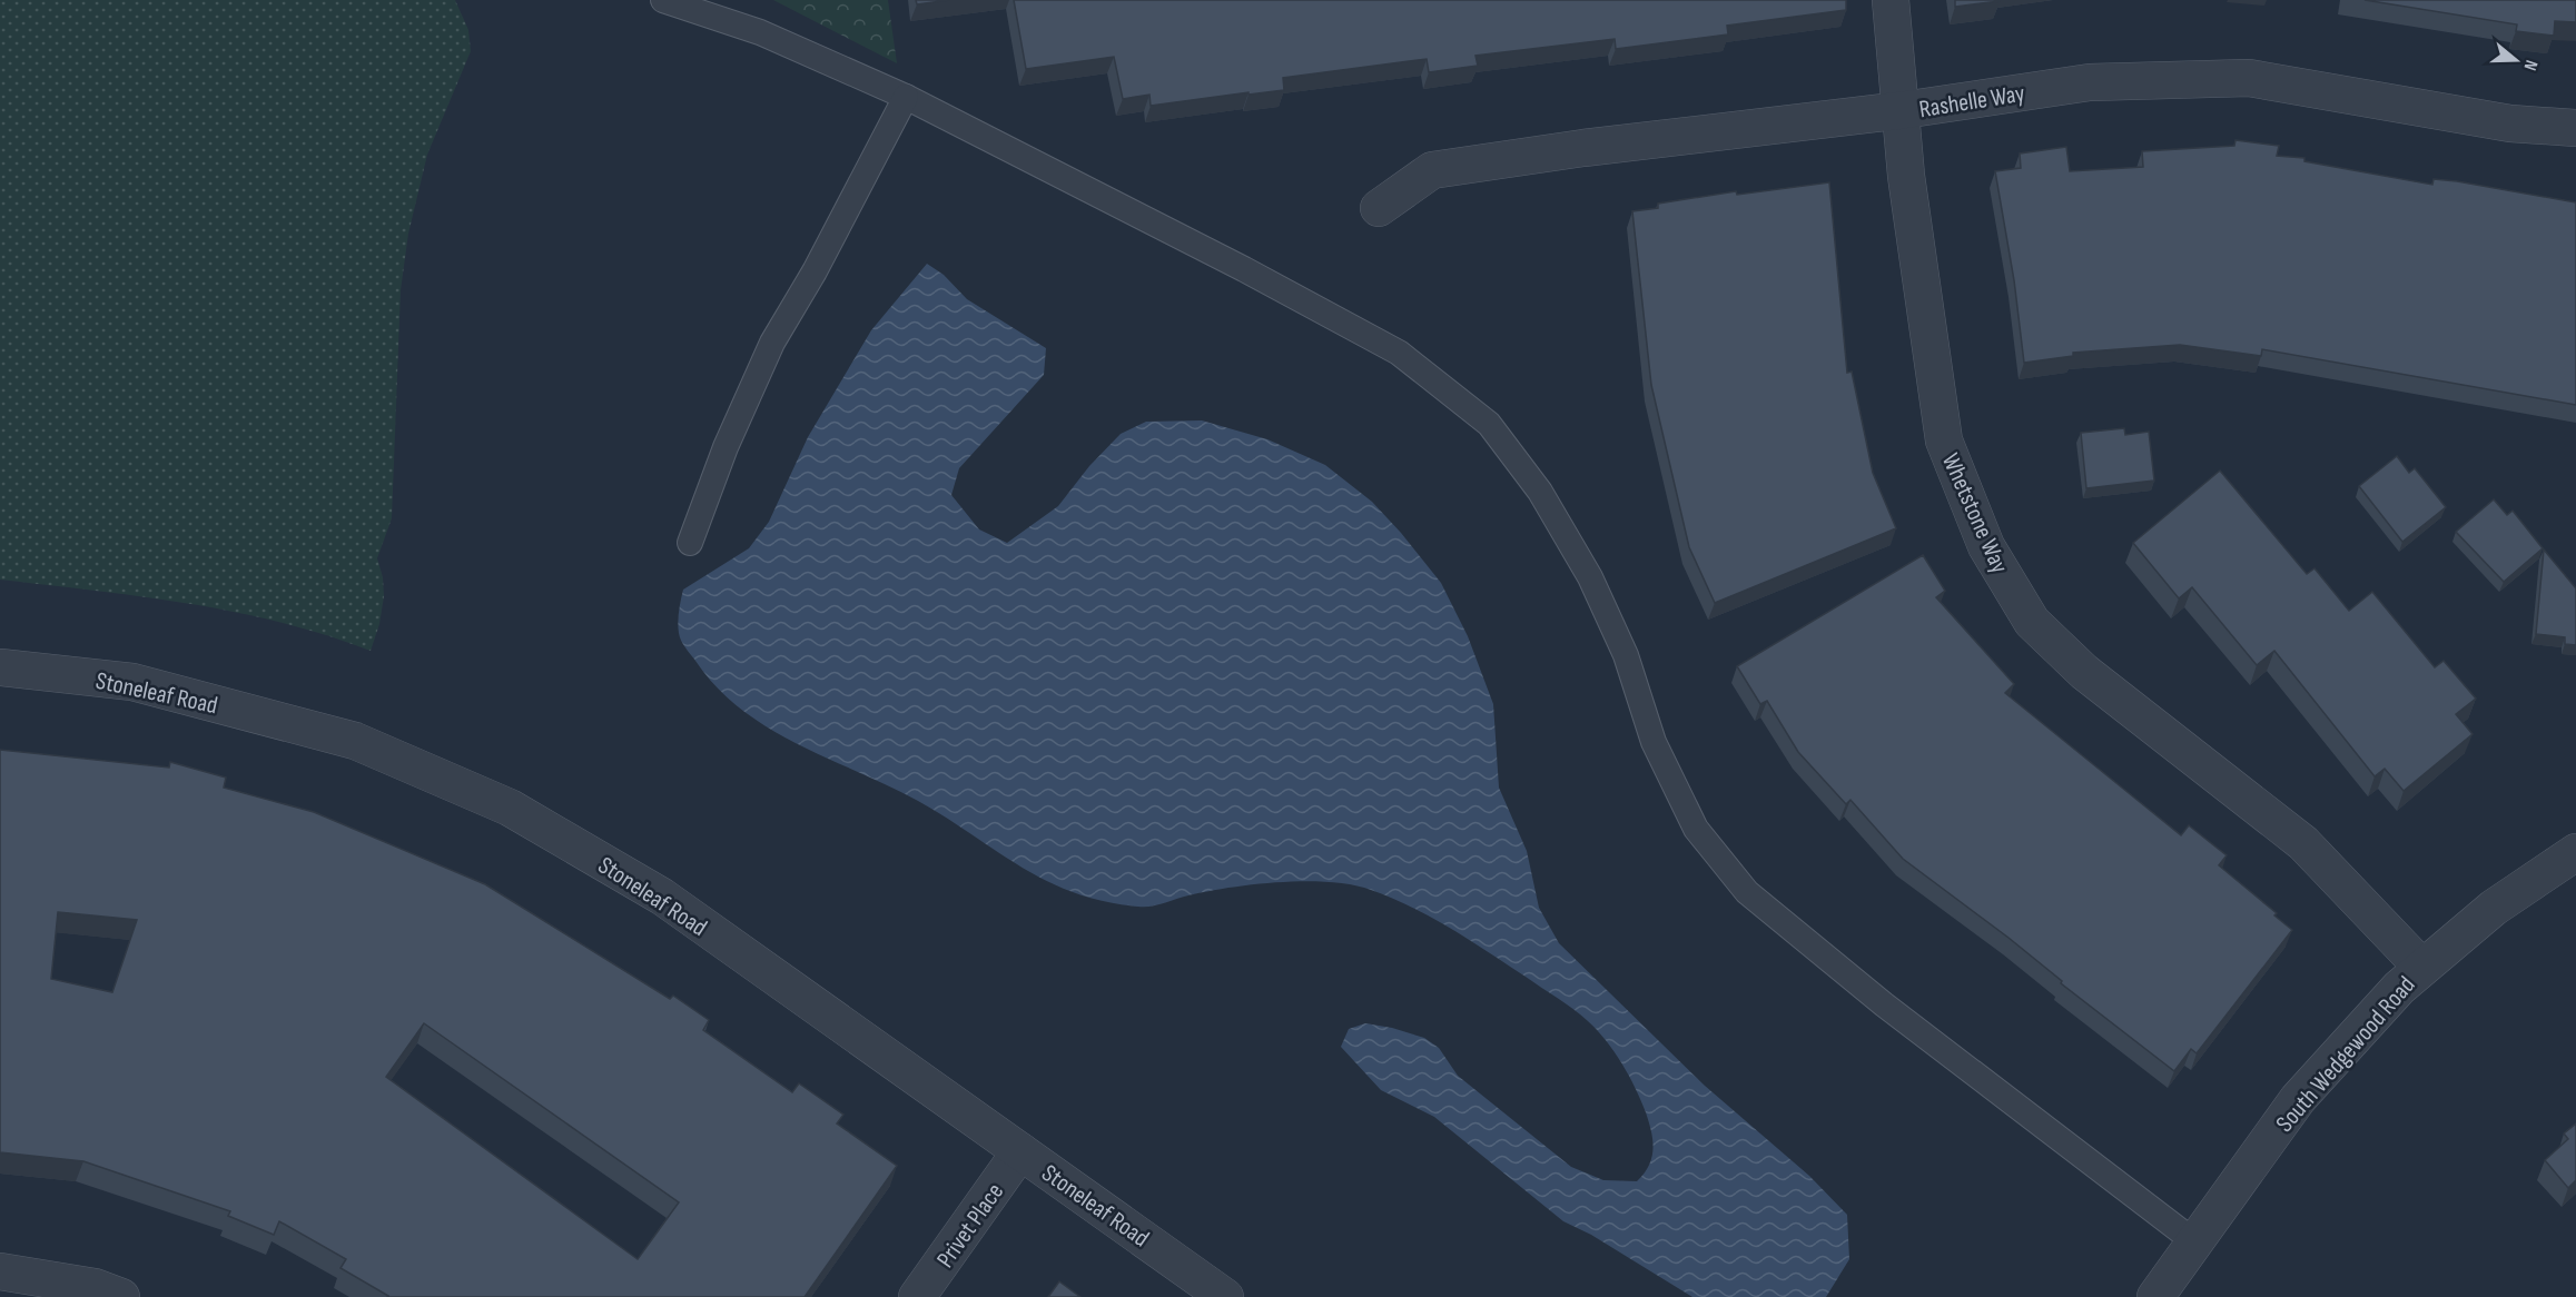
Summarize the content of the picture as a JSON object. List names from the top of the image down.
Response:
{
  "streets": {
    "street": [
      "Rashelle Way",
      "Whetstone Way",
      "Stoneleaf Road",
      "South Wedgewood Road",
      "Privet Place"
    ]
  },
  "crossings": [
    ["Rashelle Way", "Whetstone Way"],
    ["Whetstone Way", "South Wedgewood Road"],
    ["Stoneleaf Road", "Privet Place"]
  ],
  "north": "right"
}
